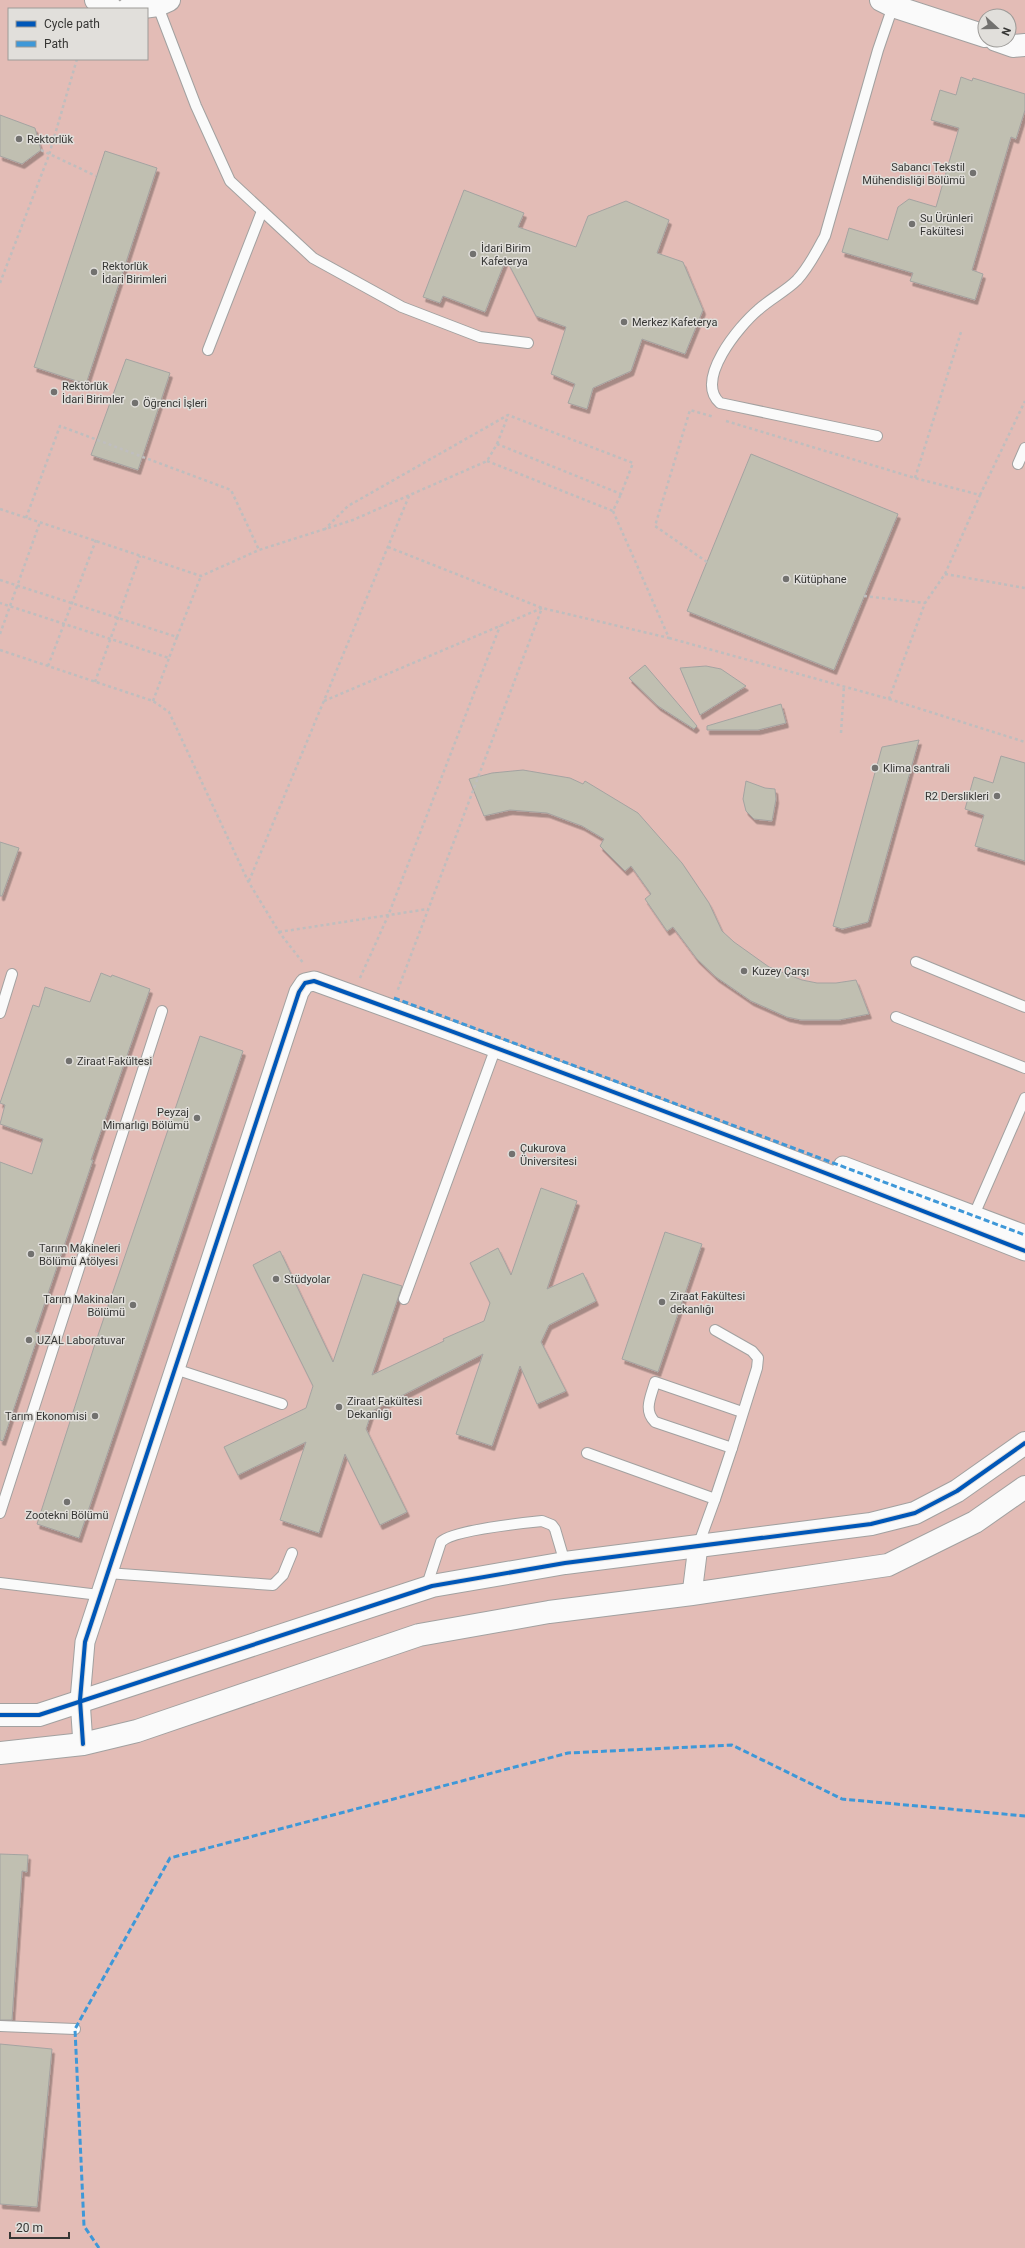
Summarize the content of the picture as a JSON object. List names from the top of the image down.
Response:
{
  "places": [
    "Rektorlük",
    "Sabancı Tekstil Mühendisliği Bölümü",
    "Su Ürünleri Fakültesi",
    "İdari Birim Kafeterya",
    "Rektorlük İdari Birimleri",
    "Merkez Kafeterya",
    "Rektörlük İdari Birimler",
    "Öğrenci İşleri",
    "Kütüphane",
    "Klima santrali",
    "R2 Derslikleri",
    "Kuzey Çarşı",
    "Ziraat Fakültesi",
    "Peyzaj Mimarlığı Bölümü",
    "Çukurova Üniversitesi",
    "Tarım Makineleri Bölümü Atölyesi",
    "Stüdyolar",
    "Ziraat Fakültesi dekanlığı",
    "Tarım Makinaları Bölümü",
    "UZAL Laboratuvar",
    "Ziraat Fakültesi Dekanlığı",
    "Tarım Ekonomisi",
    "Zootekni Bölümü"
  ],
  "legend": ["Cycle path", "Path"],
  "scale_bar": "20 m",
  "north": "right"
}
